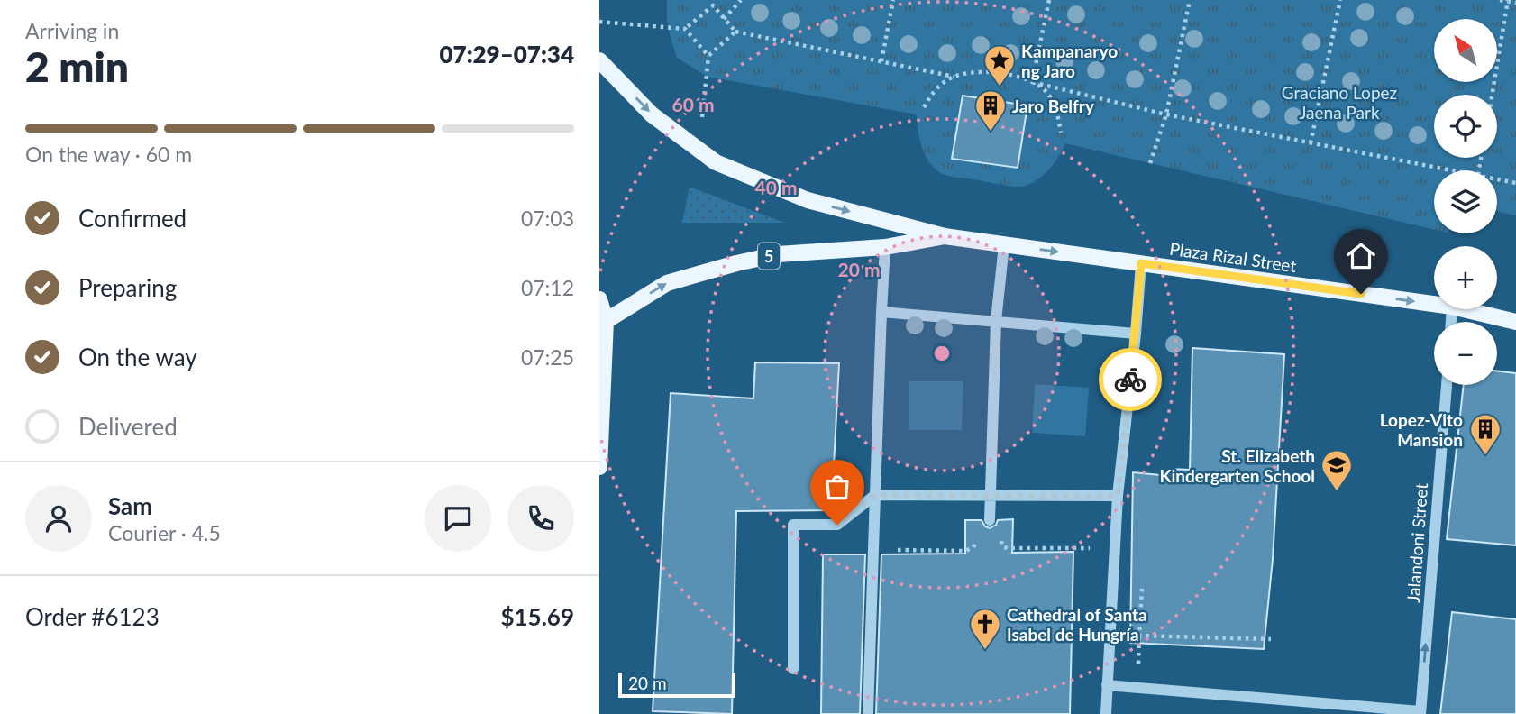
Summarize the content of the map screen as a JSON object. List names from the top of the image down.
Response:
{
  "streets": {
    "main road": ["5", "Plaza Rizal Street"],
    "street": ["Jalandoni Street"]
  },
  "one_way": ["Plaza Rizal Street", "Jalandoni Street"],
  "parks": ["Graciano Lopez Jaena Park"],
  "places": {
    "place": ["Kampanaryo ng Jaro"],
    "building": ["Jaro Belfry", "Lopez-Vito Mansion"],
    "school or university": ["St. Elizabeth Kindergarten School"],
    "church": ["Cathedral of Santa Isabel de Hungría"]
  },
  "scale_bar": "20 m",
  "north": "top left",
  "page": {
    "heading": ["2 min", "Arriving in", "07:29–07:34"],
    "panel": [
      "Sam",
      "Courier · 4.5",
      "Order #6123",
      "$15.69"
    ],
    "map_buttons": ["+", "−"],
    "bar": "On the way · 60 m",
    "list": [
      ["Confirmed", "07:03"],
      ["Preparing", "07:12"],
      ["On the way", "07:25"],
      "Delivered"
    ],
    "scale": "20 m"
  },
  "rings": ["60 m", "40 m", "20 m"]
}
